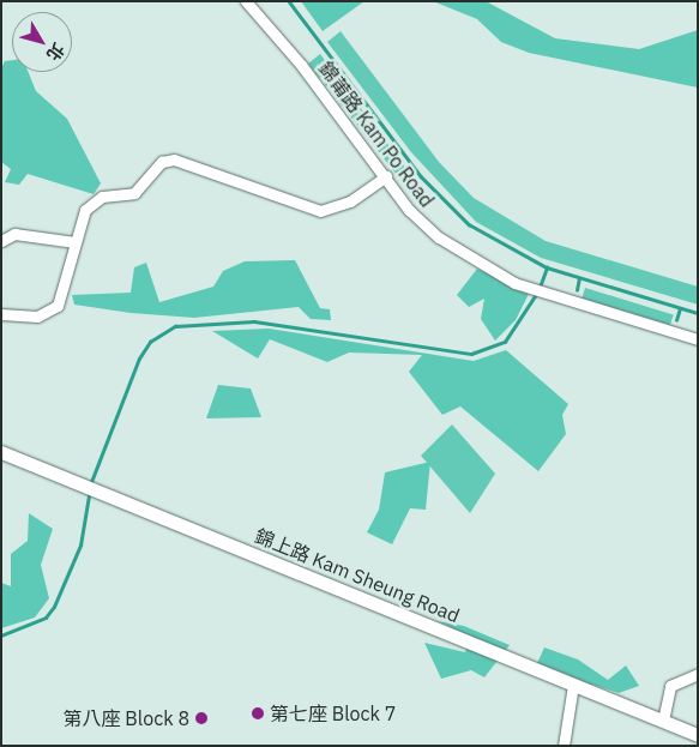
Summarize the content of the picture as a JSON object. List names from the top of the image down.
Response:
{
  "streets": {
    "main road": ["錦上路 Kam Sheung Road"],
    "street": ["錦莆路 Kam Po Road"]
  },
  "places": ["第七座 Block 7", "第八座 Block 8"],
  "north": "bottom right"
}
